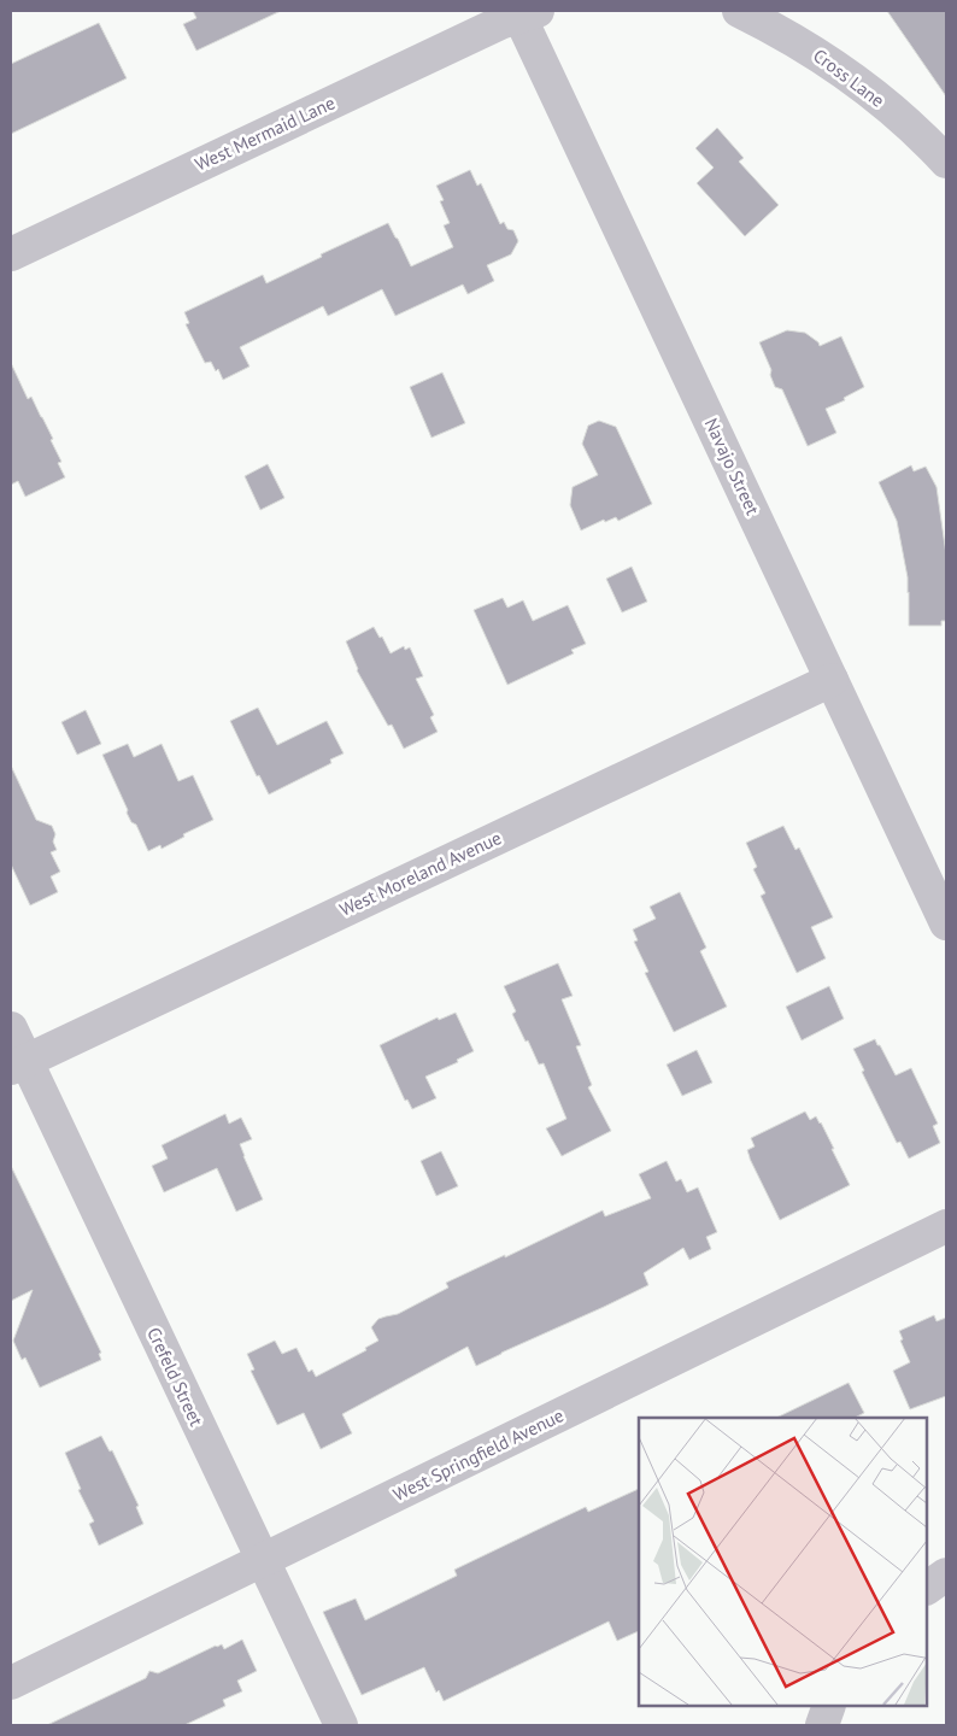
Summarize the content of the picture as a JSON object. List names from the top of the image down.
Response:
{
  "streets": {
    "street": [
      "Cross Lane",
      "West Mermaid Lane",
      "Navajo Street",
      "West Moreland Avenue",
      "Crefeld Street",
      "West Springfield Avenue"
    ]
  },
  "crossings": [
    ["West Mermaid Lane", "Navajo Street"],
    ["Navajo Street", "West Moreland Avenue"],
    ["West Moreland Avenue", "Crefeld Street"],
    ["Crefeld Street", "West Springfield Avenue"]
  ]
}
